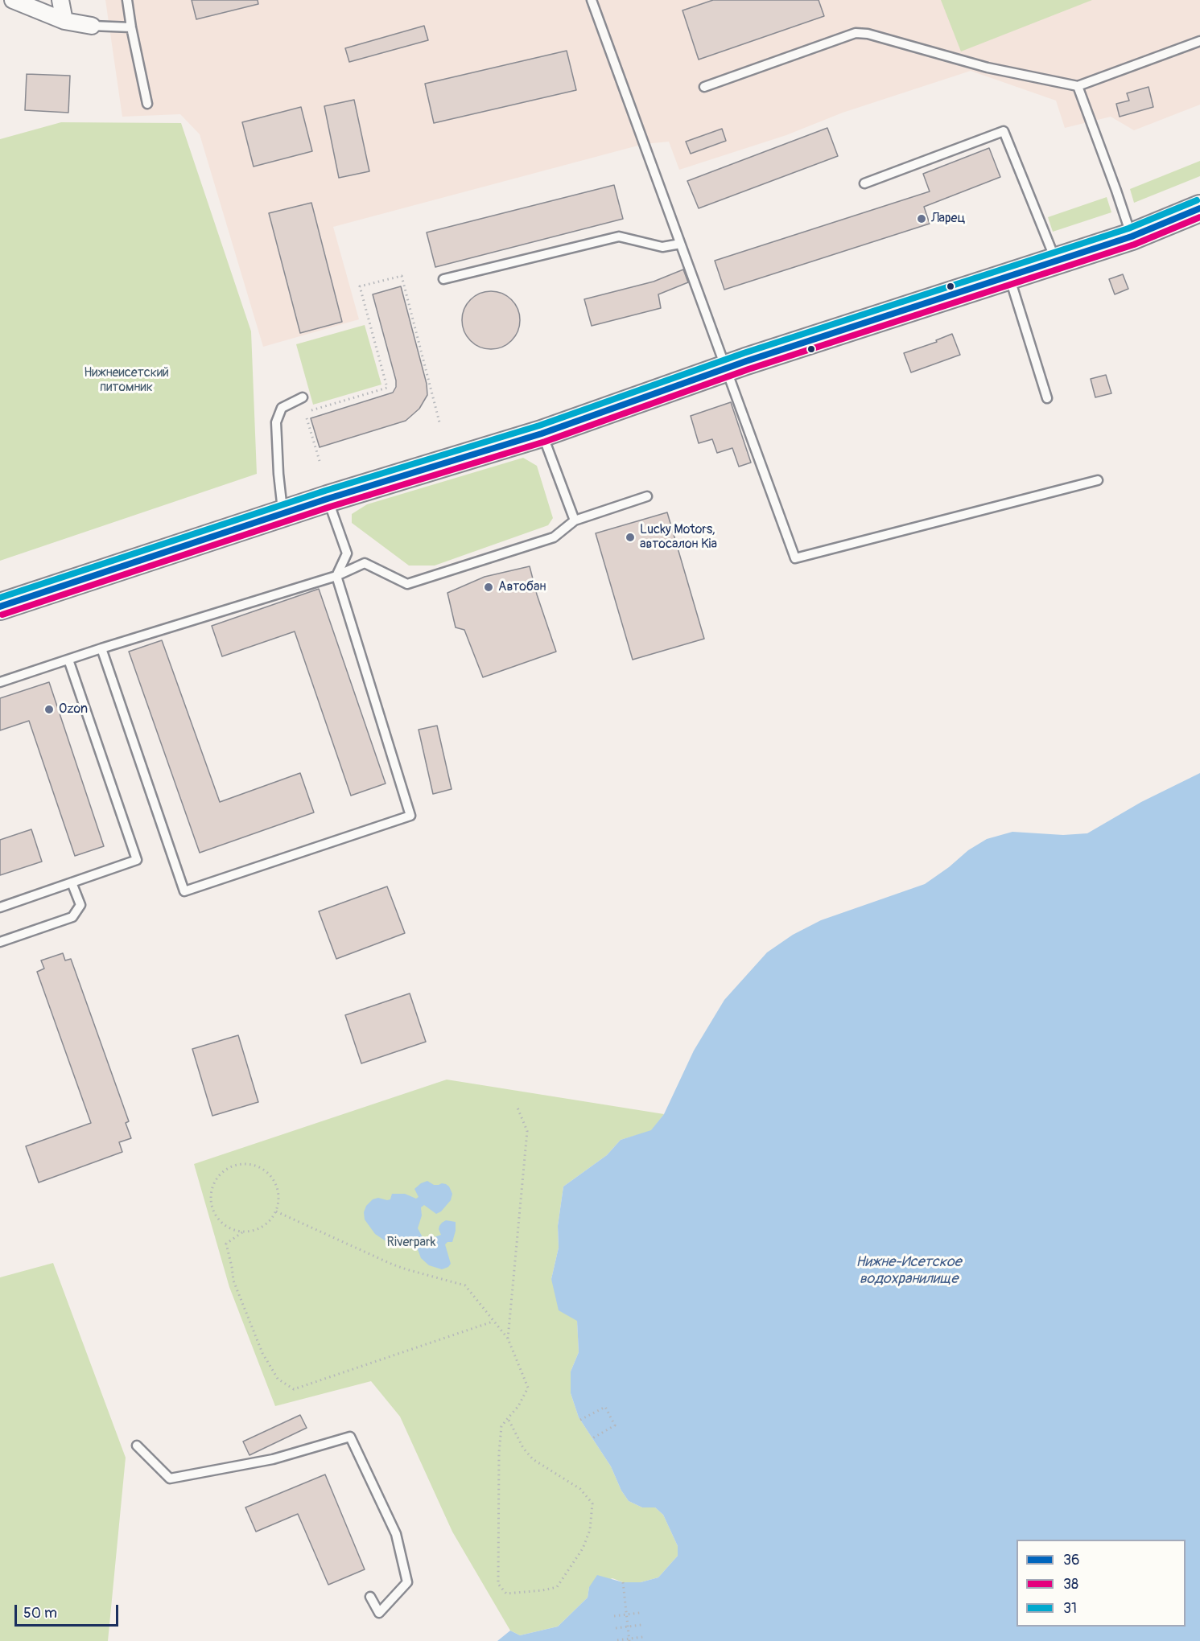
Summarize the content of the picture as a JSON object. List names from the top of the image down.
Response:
{
  "water": ["Нижне-Исетское водохранилище"],
  "parks": ["Нижнеисетский питомник", "Riverpark"],
  "places": [
    "Ларец",
    "Lucky Motors, автосалон Kia",
    "Автобан",
    "Ozon"
  ],
  "lines": ["transit line 31", "transit line 36", "transit line 38"],
  "legend": ["36", "38", "31"],
  "scale_bar": "50 m"
}
